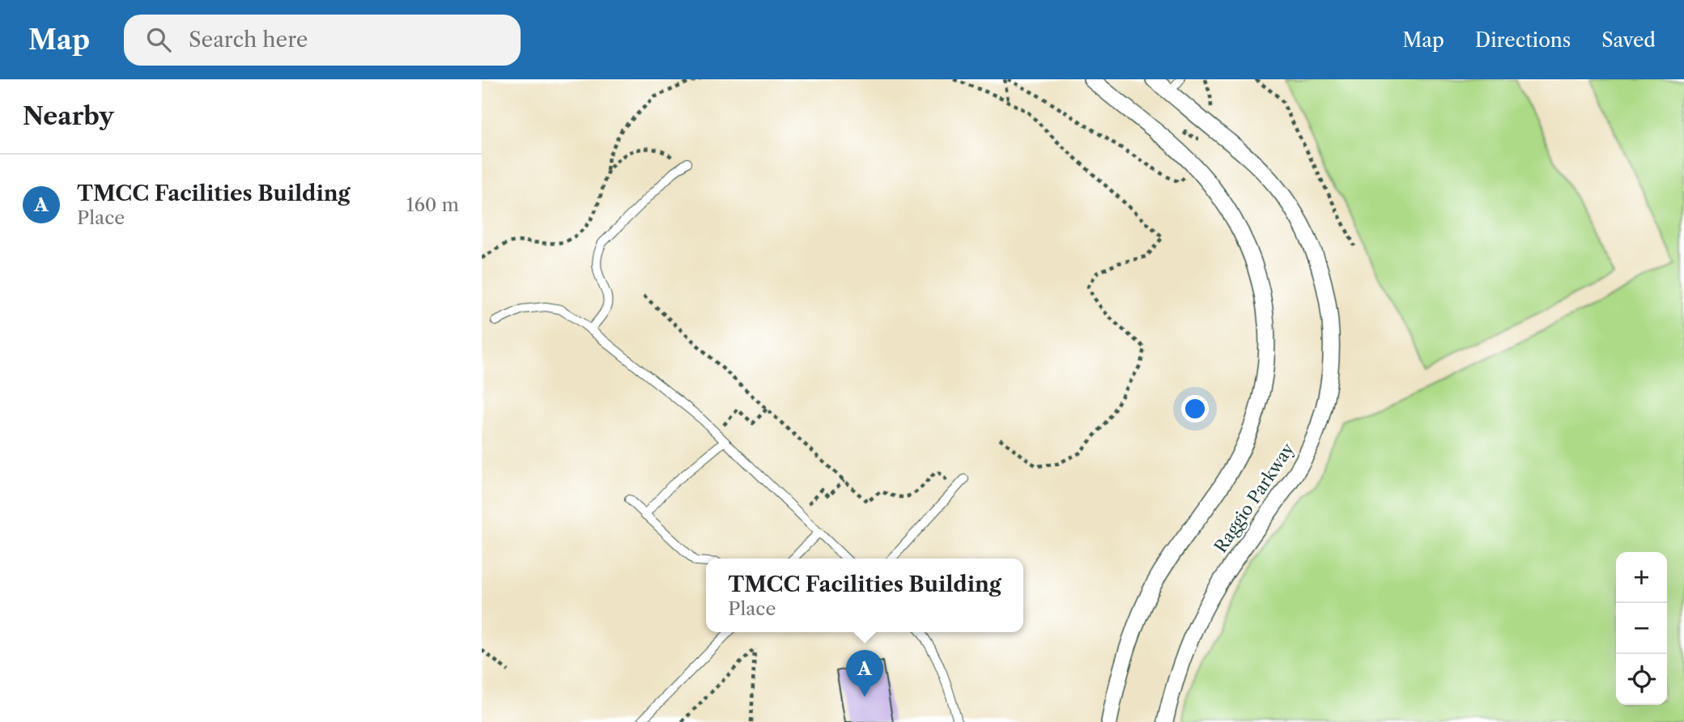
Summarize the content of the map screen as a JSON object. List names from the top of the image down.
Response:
{
  "streets": {
    "street": ["Raggio Parkway"]
  },
  "page": {
    "header": "Map",
    "search": "Search here",
    "nav": ["Map", "Directions", "Saved"],
    "heading": "Nearby",
    "list": [
      {
        "mark": "A",
        "name": "TMCC Facilities Building",
        "note": "Place",
        "value": "160 m"
      }
    ],
    "map_buttons": ["+", "−"],
    "popup": ["TMCC Facilities Building", "Place"],
    "pins": "A"
  }
}
